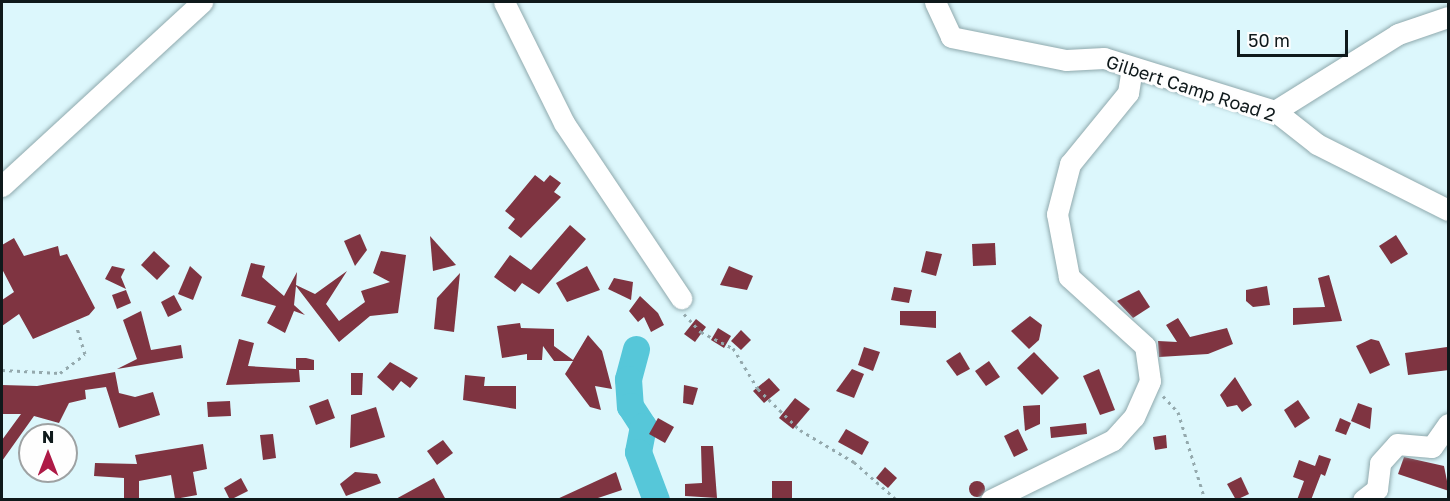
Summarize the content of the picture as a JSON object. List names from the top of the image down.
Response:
{
  "streets": {
    "street": ["Gilbert Camp Road 2"]
  },
  "scale_bar": "50 m",
  "north": "top"
}
